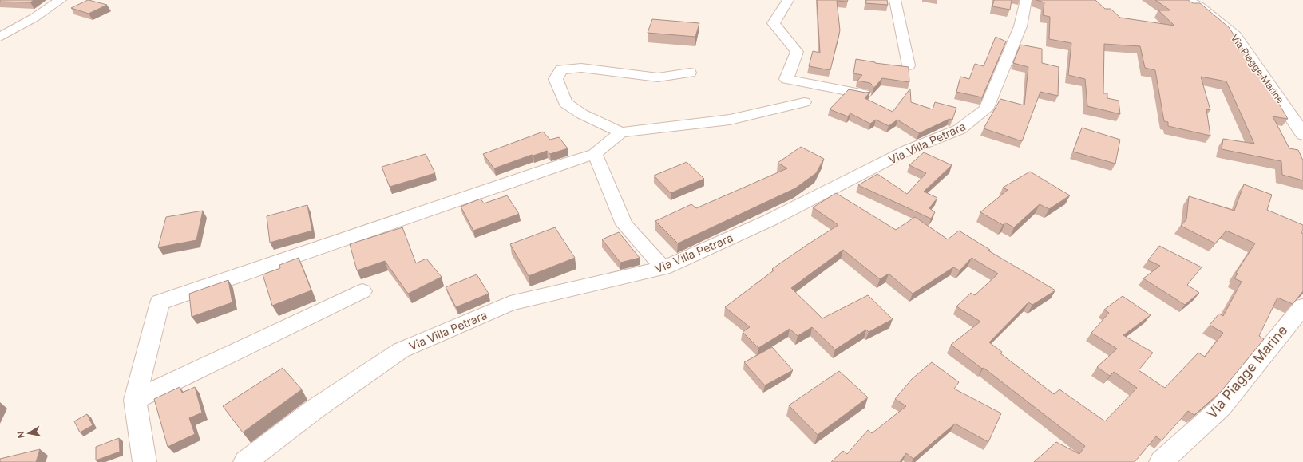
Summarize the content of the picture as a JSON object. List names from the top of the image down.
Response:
{
  "streets": {
    "street": ["Via Piagge Marine", "Via Villa Petrara"]
  },
  "north": "left"
}
